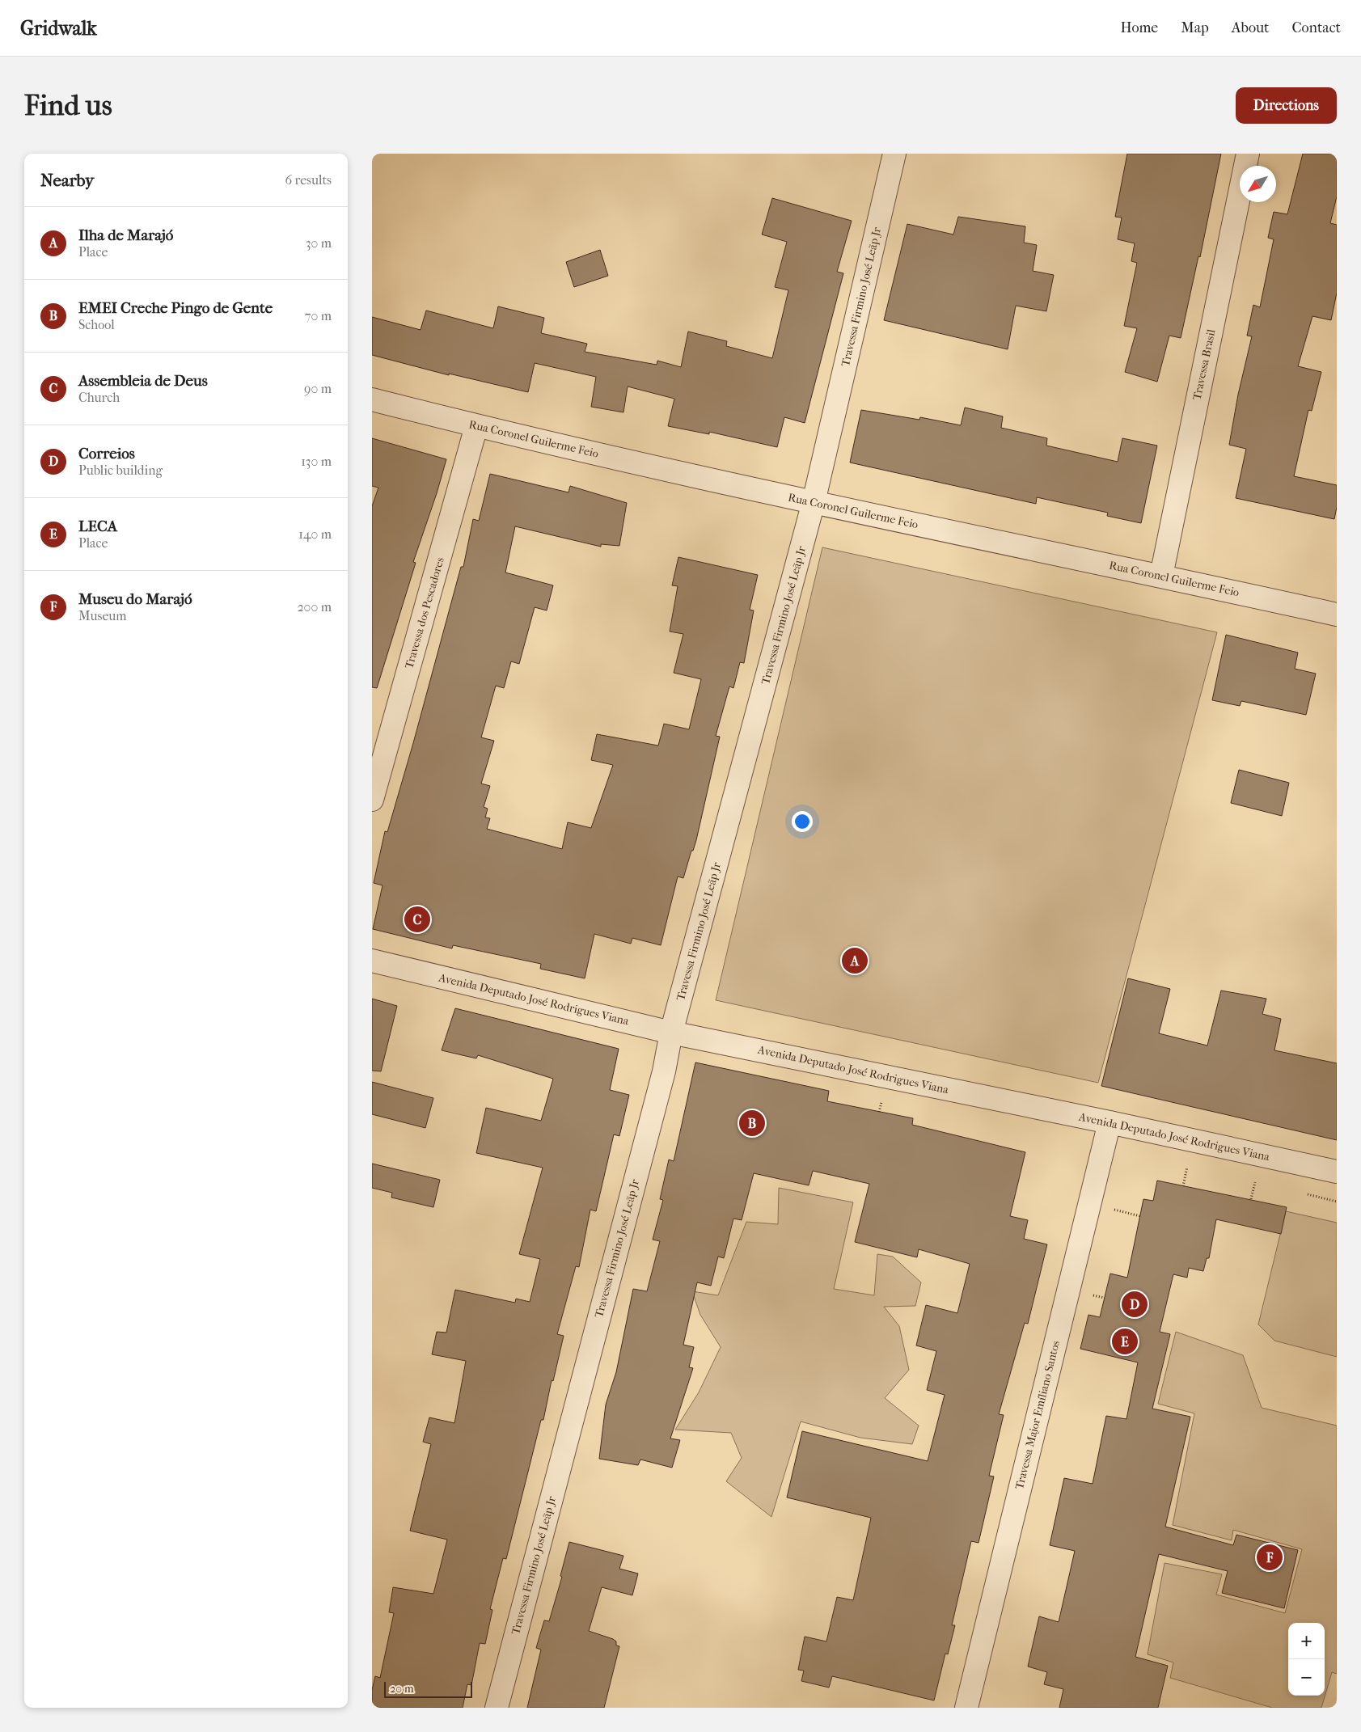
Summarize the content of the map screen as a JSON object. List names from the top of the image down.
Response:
{
  "streets": {
    "street": [
      "Travessa Firmino José Leãp Jr",
      "Travessa Brasil",
      "Rua Coronel Guilerme Feio",
      "Travessa dos Pescadores",
      "Avenida Deputado José Rodrigues Viana",
      "Travessa Major Emíliano Santos"
    ]
  },
  "crossings": [
    ["Travessa Firmino José Leãp Jr", "Rua Coronel Guilerme Feio"],
    ["Travessa Firmino José Leãp Jr", "Avenida Deputado José Rodrigues Viana"],
    ["Travessa Brasil", "Rua Coronel Guilerme Feio"],
    ["Rua Coronel Guilerme Feio", "Travessa dos Pescadores"],
    ["Avenida Deputado José Rodrigues Viana", "Travessa Major Emíliano Santos"]
  ],
  "scale_bar": "20 m",
  "north": "bottom left",
  "page": {
    "header": "Gridwalk",
    "nav": [
      "Home",
      "Map",
      "About",
      "Contact"
    ],
    "buttons": "Directions",
    "title": "Find us",
    "heading": ["Nearby", "6 results"],
    "list": [
      {
        "mark": "A",
        "name": "Ilha de Marajó",
        "note": "Place",
        "value": "30 m"
      },
      {
        "mark": "B",
        "name": "EMEI Creche Pingo de Gente",
        "note": "School",
        "value": "70 m"
      },
      {
        "mark": "C",
        "name": "Assembleia de Deus",
        "note": "Church",
        "value": "90 m"
      },
      {
        "mark": "D",
        "name": "Correios",
        "note": "Public building",
        "value": "130 m"
      },
      {
        "mark": "E",
        "name": "LECA",
        "note": "Place",
        "value": "140 m"
      },
      {
        "mark": "F",
        "name": "Museu do Marajó",
        "note": "Museum",
        "value": "200 m"
      }
    ],
    "pins": [
      "C",
      "A",
      "B",
      "D",
      "E",
      "F"
    ],
    "map_buttons": ["+", "−"],
    "scale": "20 m"
  }
}
